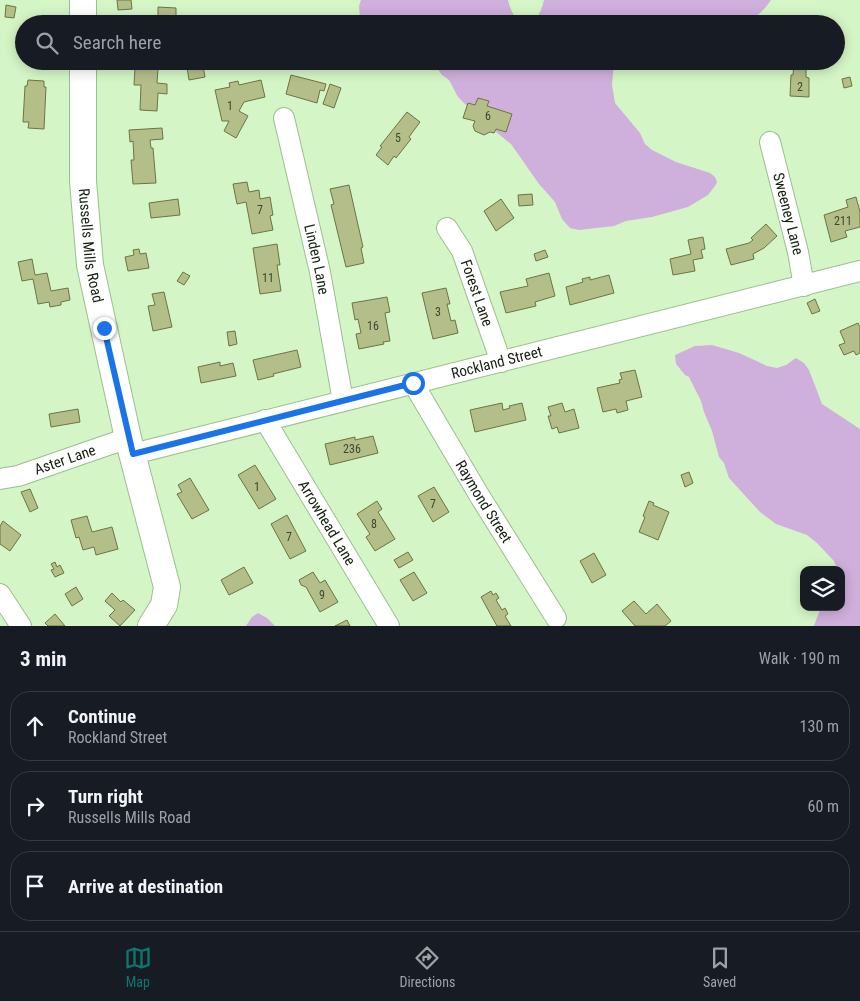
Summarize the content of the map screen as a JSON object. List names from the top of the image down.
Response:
{
  "streets": {
    "main road": ["Russells Mills Road"],
    "street": [
      "Sweeney Lane",
      "Linden Lane",
      "Forest Lane",
      "Rockland Street",
      "Aster Lane",
      "Raymond Street",
      "Arrowhead Lane"
    ]
  },
  "crossings": [
    ["Sweeney Lane", "Rockland Street"],
    ["Russells Mills Road", "Rockland Street"],
    ["Russells Mills Road", "Aster Lane"],
    ["Linden Lane", "Rockland Street"],
    ["Forest Lane", "Rockland Street"],
    ["Rockland Street", "Aster Lane"],
    ["Rockland Street", "Raymond Street"],
    ["Rockland Street", "Arrowhead Lane"]
  ],
  "house_numbers": [
    "2",
    "1",
    "6",
    "5",
    "7",
    "211",
    "11",
    "3",
    "16",
    "236",
    "1",
    "7",
    "8",
    "7",
    "9"
  ],
  "page": {
    "search": "Search here",
    "heading": ["3 min", "Walk · 190 m"],
    "list": [
      ["Continue", "Rockland Street", "130 m"],
      ["Turn right", "Russells Mills Road", "60 m"],
      "Arrive at destination"
    ],
    "nav": ["Map", "Directions", "Saved"]
  }
}
